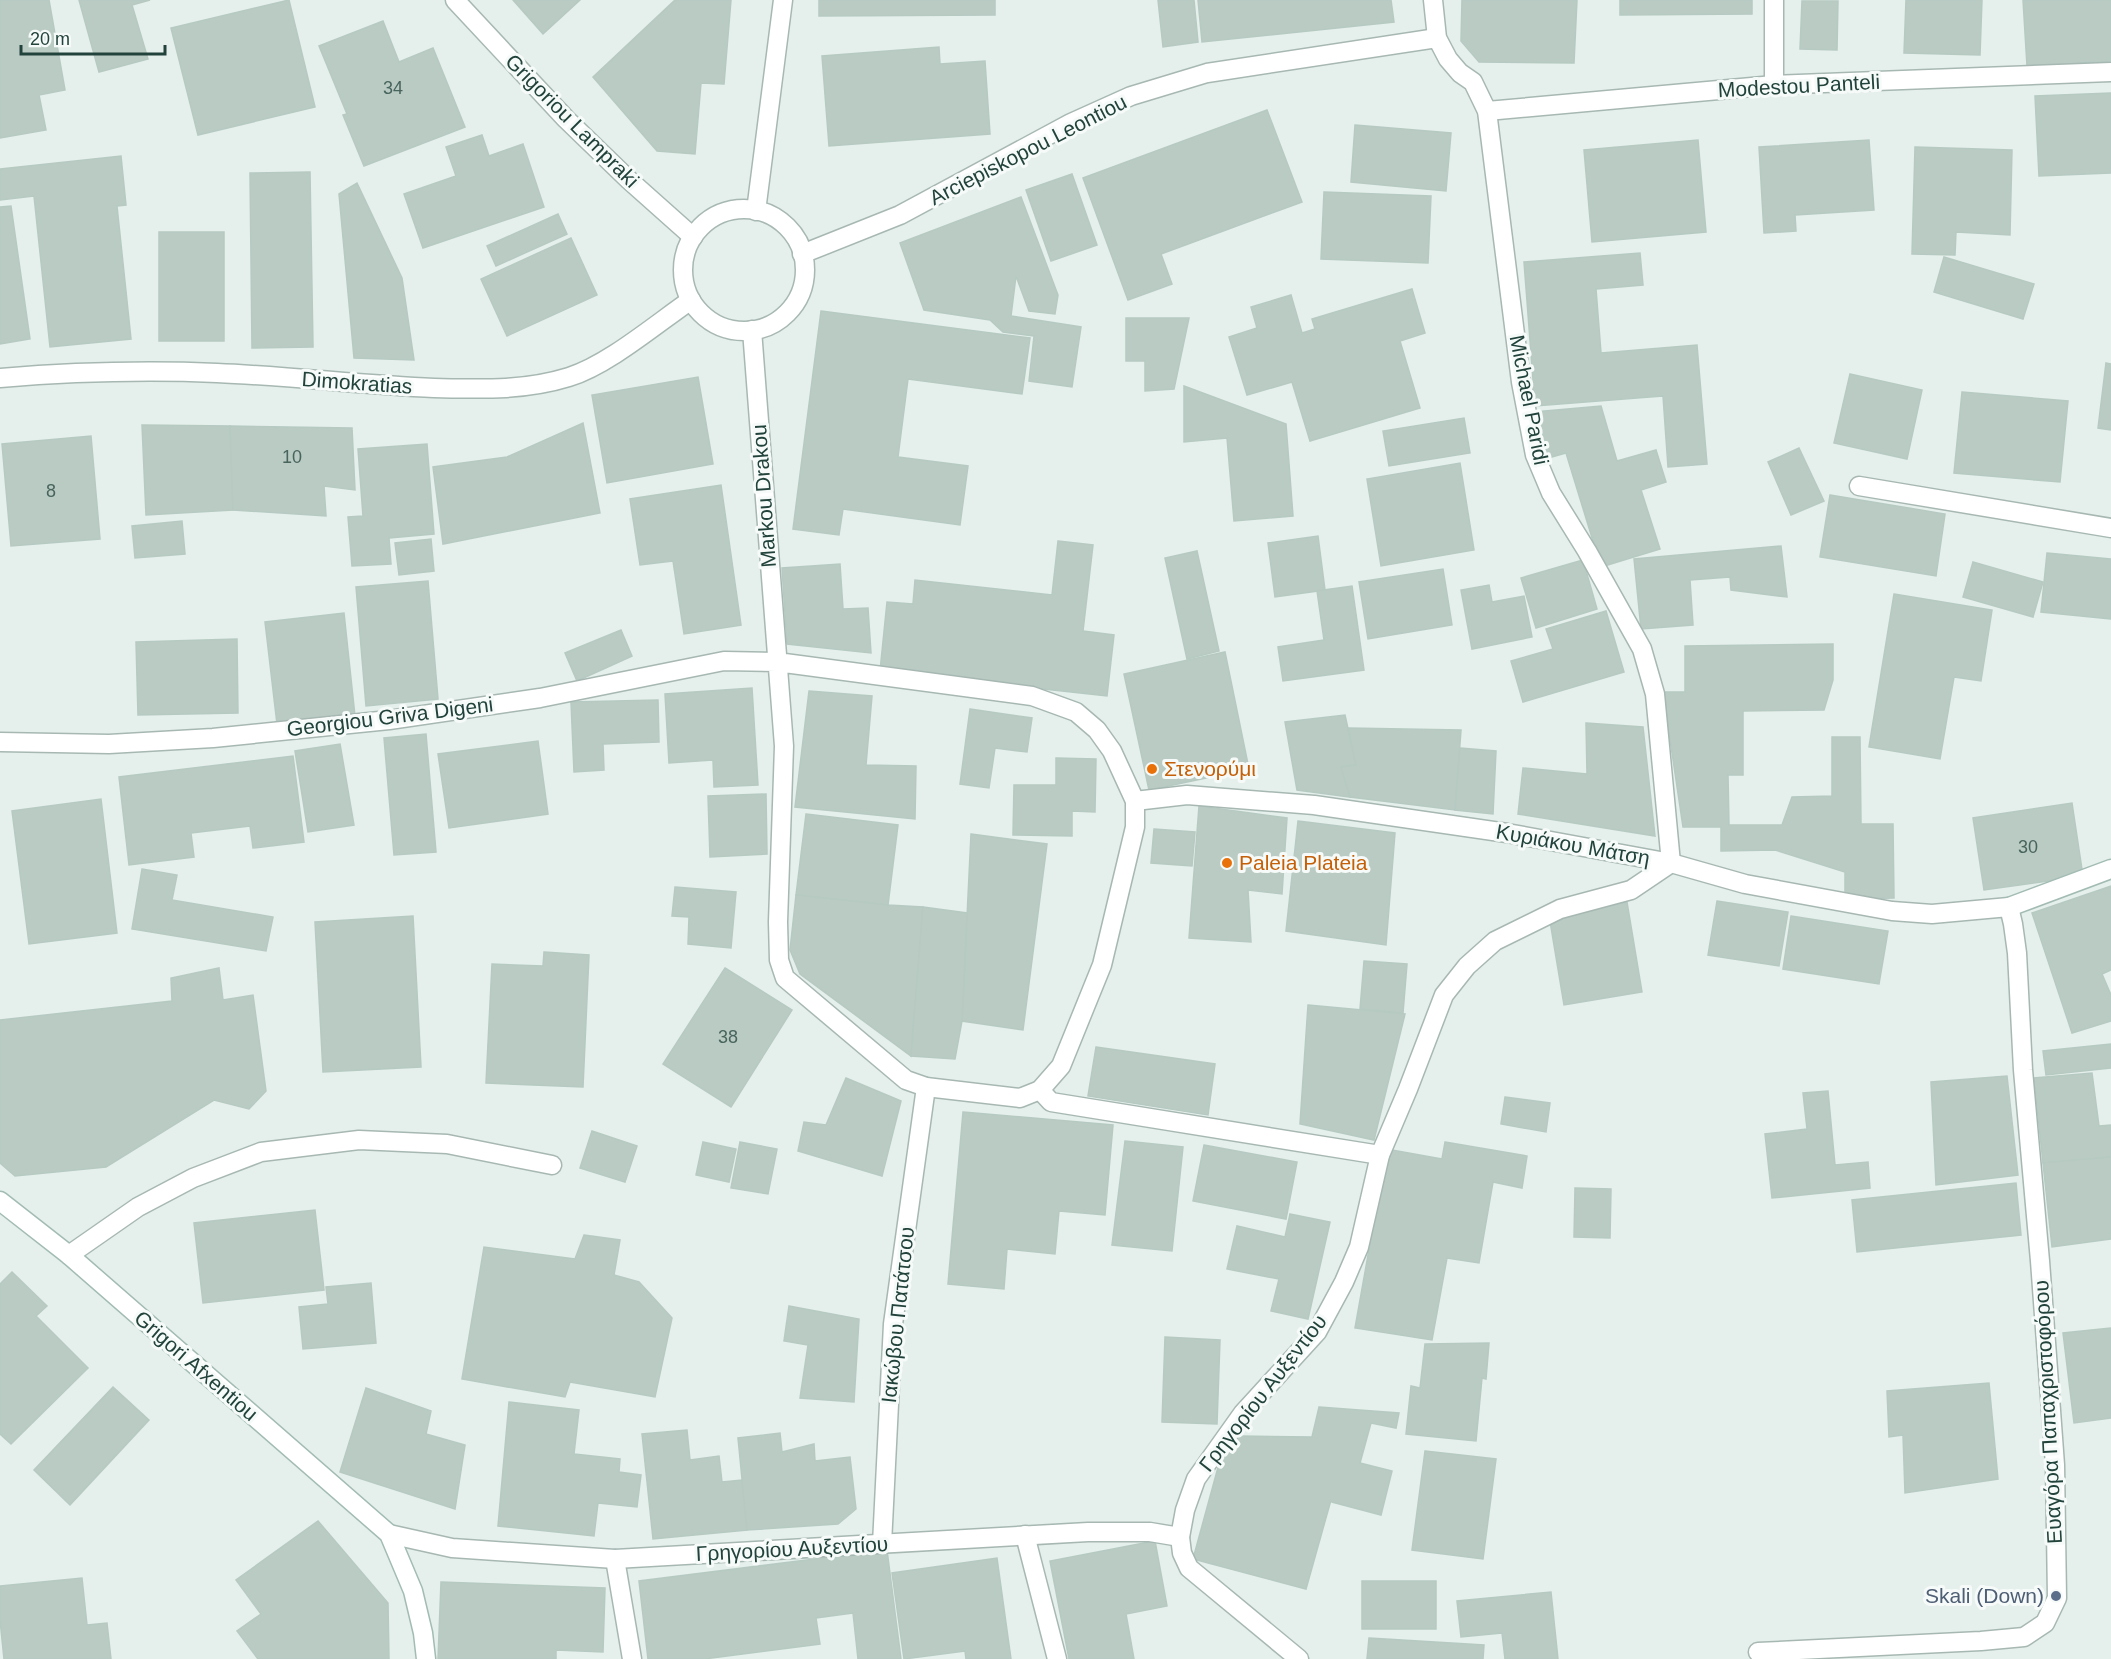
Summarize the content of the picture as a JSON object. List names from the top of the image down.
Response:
{
  "streets": {
    "street": [
      "Modestou Panteli",
      "Grigoriou Lampraki",
      "Arciepiskopou Leontiou",
      "Dimokratias",
      "Michael Paridi",
      "Markou Drakou",
      "Georgiou Griva Digeni",
      "Κυριάκου Μάτση",
      "Ιακώβου Πατάτσου",
      "Grigori Afxentiou",
      "Γρηγορίου Αυξεντίου",
      "Ευαγόρα Παπαχριστοφόρου"
    ]
  },
  "crossings": [
    ["Modestou Panteli", "Michael Paridi"],
    ["Grigoriou Lampraki", "Arciepiskopou Leontiou"],
    ["Grigoriou Lampraki", "Dimokratias"],
    ["Grigoriou Lampraki", "Markou Drakou"],
    ["Arciepiskopou Leontiou", "Dimokratias"],
    ["Arciepiskopou Leontiou", "Michael Paridi"],
    ["Arciepiskopou Leontiou", "Markou Drakou"],
    ["Dimokratias", "Markou Drakou"],
    ["Michael Paridi", "Κυριάκου Μάτση"],
    ["Michael Paridi", "Γρηγορίου Αυξεντίου"],
    ["Markou Drakou", "Georgiou Griva Digeni"],
    ["Markou Drakou", "Ιακώβου Πατάτσου"],
    ["Georgiou Griva Digeni", "Κυριάκου Μάτση"],
    ["Κυριάκου Μάτση", "Γρηγορίου Αυξεντίου"],
    ["Κυριάκου Μάτση", "Ευαγόρα Παπαχριστοφόρου"],
    ["Ιακώβου Πατάτσου", "Γρηγορίου Αυξεντίου"],
    ["Grigori Afxentiou", "Γρηγορίου Αυξεντίου"]
  ],
  "places": ["Στενορύμι", "Paleia Plateia", "Skali (Down)"],
  "house_numbers": [
    "34",
    "10",
    "8",
    "30",
    "38"
  ],
  "scale_bar": "20 m"
}
